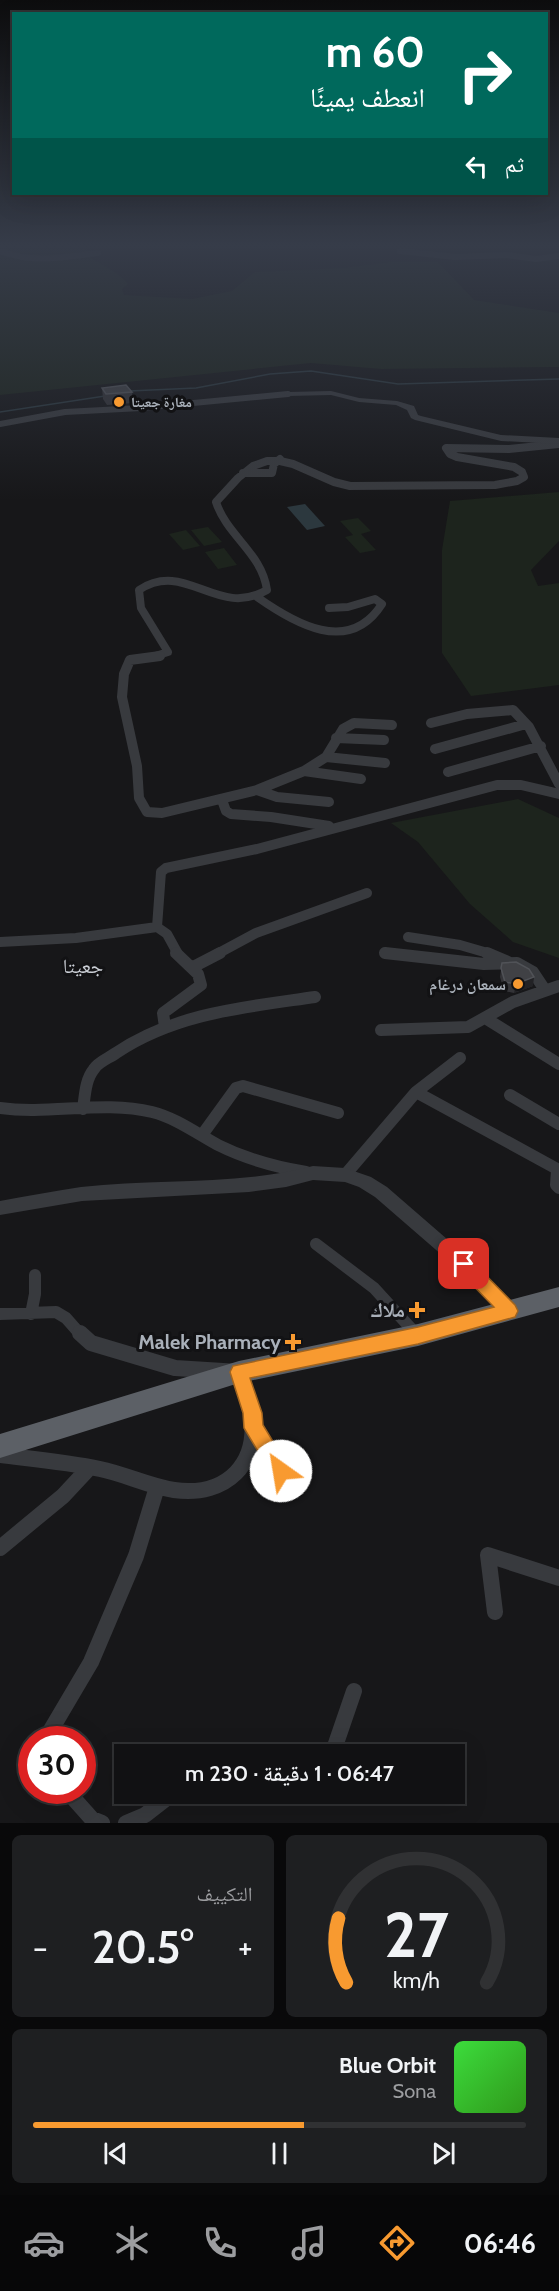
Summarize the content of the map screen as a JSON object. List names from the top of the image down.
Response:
{
  "districts": ["جعيتا"],
  "places": {
    "other": ["مغارة جعيتا", "سمعان درغام"],
    "health": ["ملاك", "Malek Pharmacy"]
  },
  "page": {
    "turn": ["60 m", "انعطف يمينًا"],
    "then": "ثم",
    "limit": "30",
    "trip": "06:47 · 1 دقيقة · 230 m",
    "tile": "التكييف",
    "heat": ["−", "20.5°", "+"],
    "song": ["Blue Orbit", "Sona"],
    "tabs": "06:46",
    "gauge": ["27", "km/h"]
  }
}
